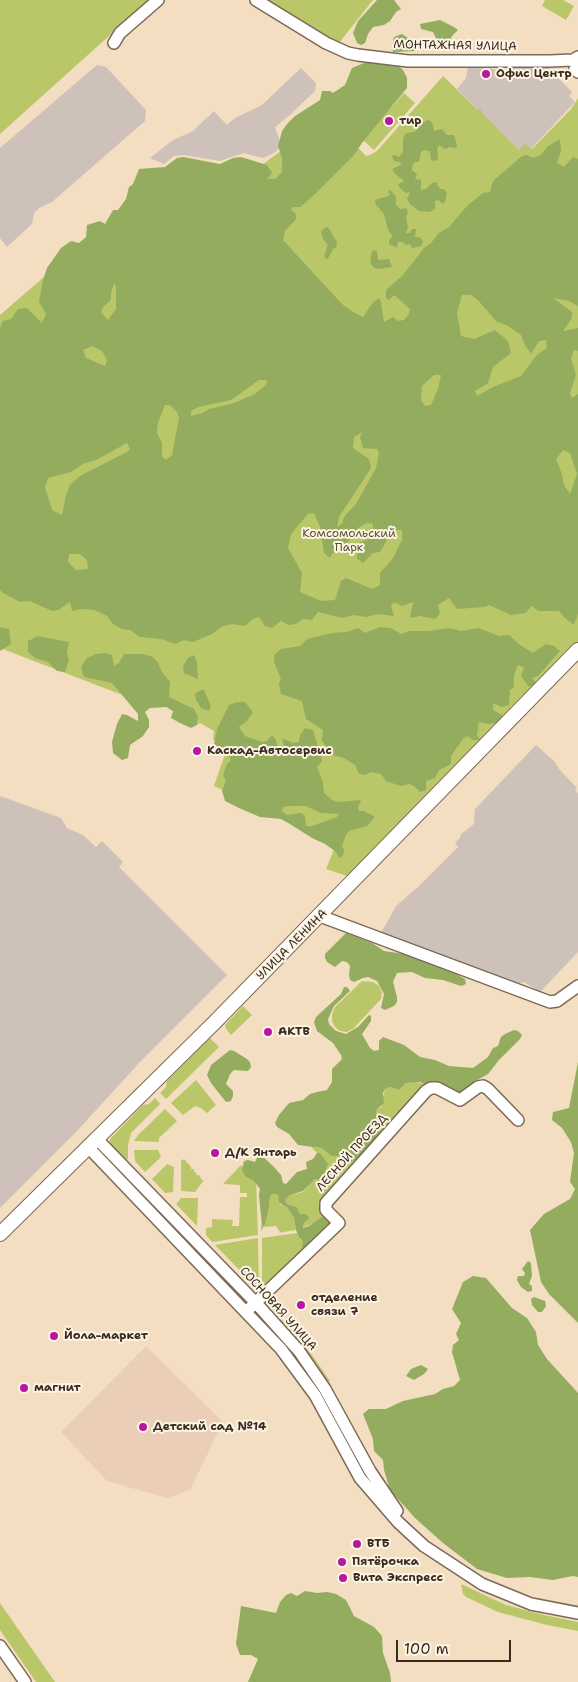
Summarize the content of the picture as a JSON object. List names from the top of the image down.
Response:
{
  "streets": {
    "main road": ["УЛИЦА ЛЕНИНА"],
    "street": ["МОНТАЖНАЯ УЛИЦА", "ЛЕСНОЙ ПРОЕЗД", "СОСНОВАЯ УЛИЦА"]
  },
  "crossings": [
    ["УЛИЦА ЛЕНИНА", "СОСНОВАЯ УЛИЦА"],
    ["ЛЕСНОЙ ПРОЕЗД", "СОСНОВАЯ УЛИЦА"]
  ],
  "parks": ["Комсомольский Парк"],
  "places": [
    "Офис Центр",
    "тир",
    "Каскад-Автосервис",
    "АКТВ",
    "Д/К Янтарь",
    "отделение связи 7",
    "Йола-маркет",
    "магнит",
    "Детский сад №14",
    "ВТБ",
    "Пятёрочка",
    "Вита Экспресс"
  ],
  "scale_bar": "100 m"
}
